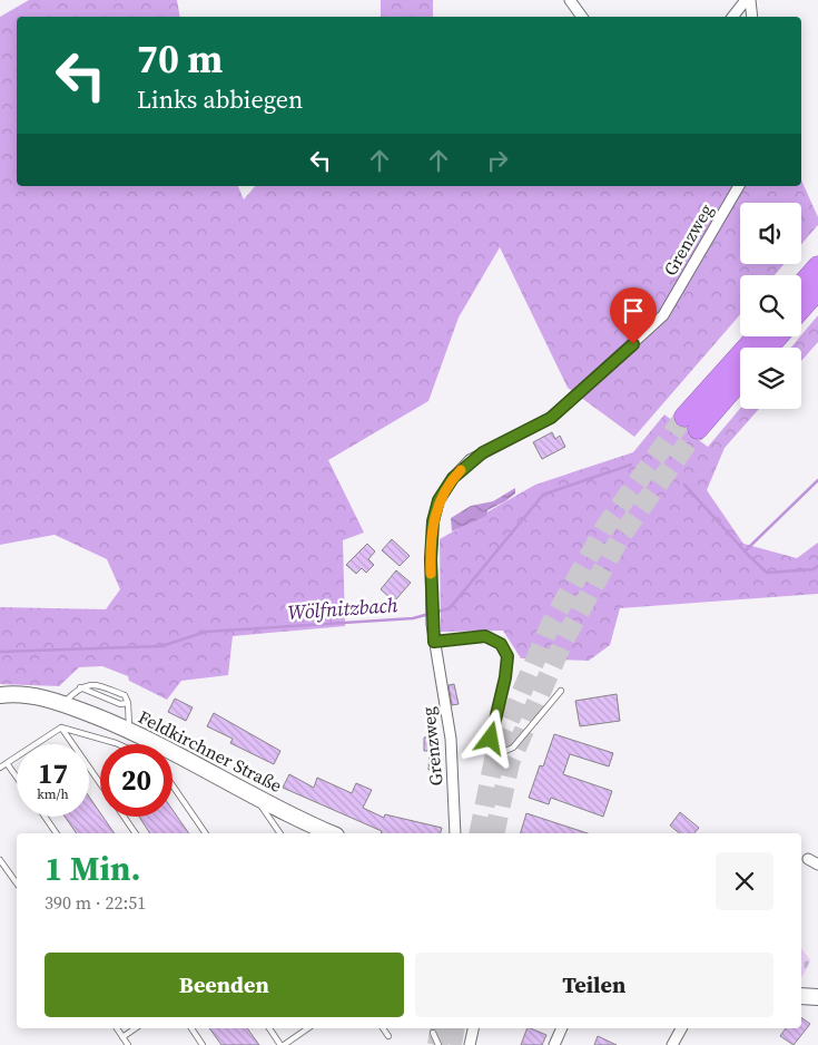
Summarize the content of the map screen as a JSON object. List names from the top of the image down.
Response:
{
  "streets": {
    "street": ["Grenzweg", "Feldkirchner Straße"]
  },
  "water": ["Wölfnitzbach"],
  "page": {
    "turn": ["70 m", "Links abbiegen"],
    "speed": "17 km/h",
    "limit": "20",
    "heading": ["1 Min.", "390 m · 22:51"],
    "buttons": ["Beenden", "Teilen"]
  }
}
